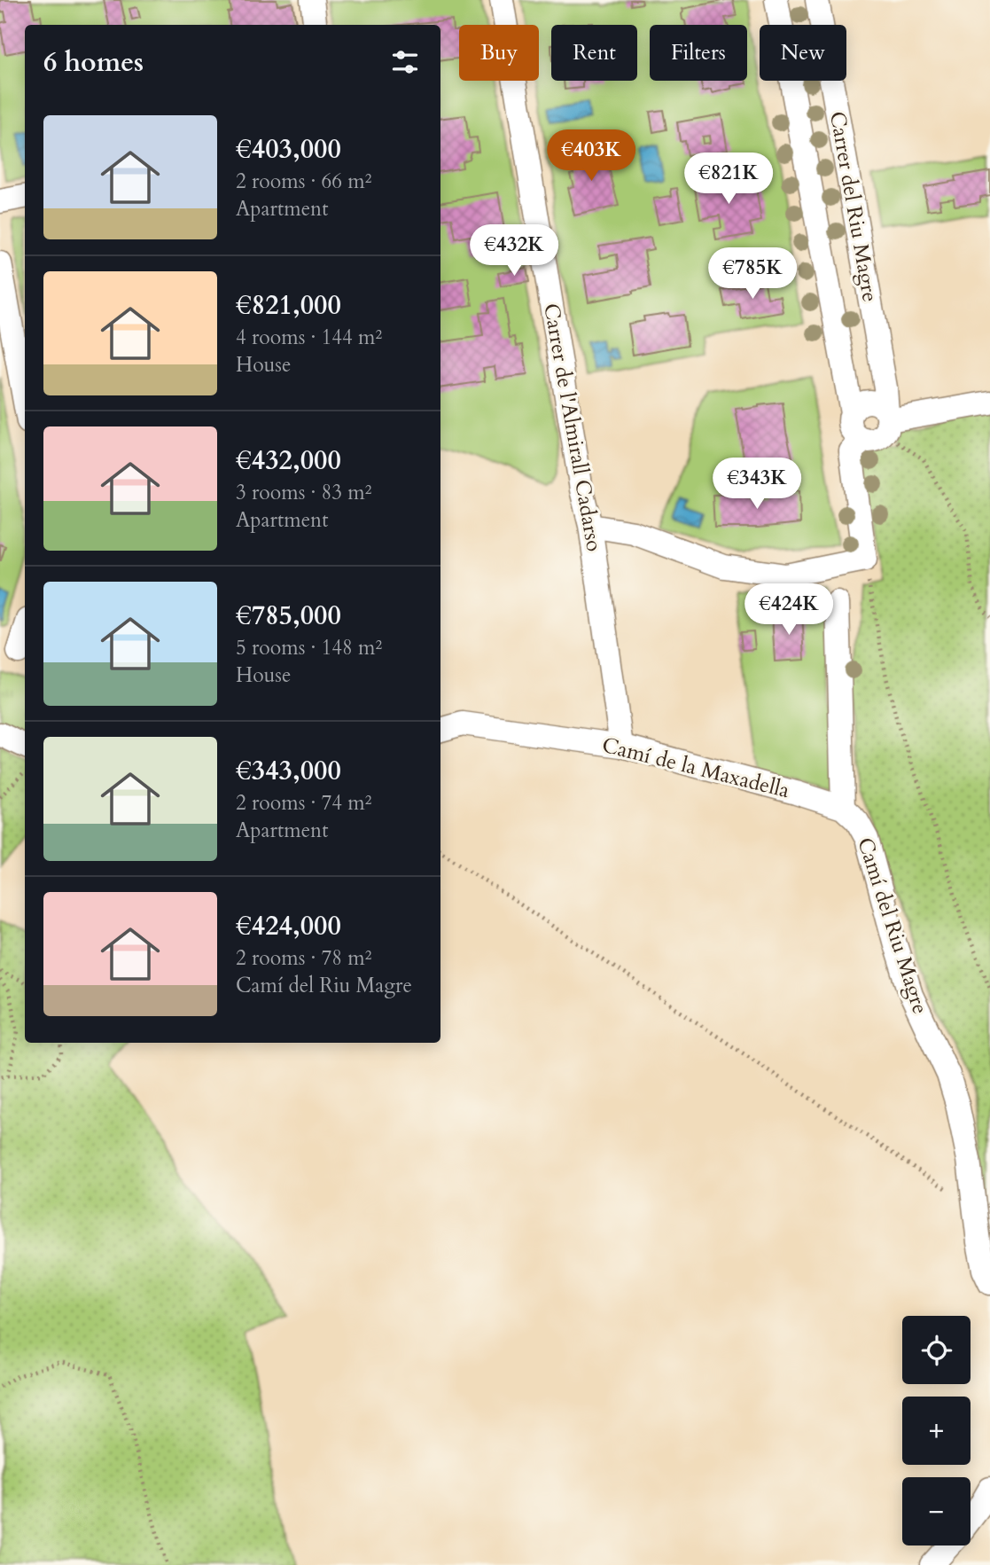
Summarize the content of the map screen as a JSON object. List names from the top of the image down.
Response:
{
  "streets": {
    "street": [
      "Carrer del Riu Magre",
      "Carrer de l'Almirall Cadarso",
      "Camí de la Maxadella",
      "Camí del Riu Magre"
    ]
  },
  "crossings": [
    ["Carrer de l'Almirall Cadarso", "Camí de la Maxadella"],
    ["Camí de la Maxadella", "Camí del Riu Magre"]
  ],
  "page": {
    "chip": [
      "Buy",
      "Rent",
      "Filters",
      "New"
    ],
    "heading": "6 homes",
    "list": [
      {
        "name": "€403,000",
        "note": "2 rooms · 66 m² · Apartment"
      },
      {
        "name": "€821,000",
        "note": "4 rooms · 144 m² · House"
      },
      {
        "name": "€432,000",
        "note": "3 rooms · 83 m² · Apartment"
      },
      {
        "name": "€785,000",
        "note": "5 rooms · 148 m² · House"
      },
      {
        "name": "€343,000",
        "note": "2 rooms · 74 m² · Apartment"
      },
      {
        "name": "€424,000",
        "note": "2 rooms · 78 m² · Camí del Riu Magre"
      }
    ],
    "price": [
      "€403K",
      "€821K",
      "€432K",
      "€785K",
      "€343K",
      "€424K"
    ],
    "map_buttons": ["+", "−"]
  }
}
